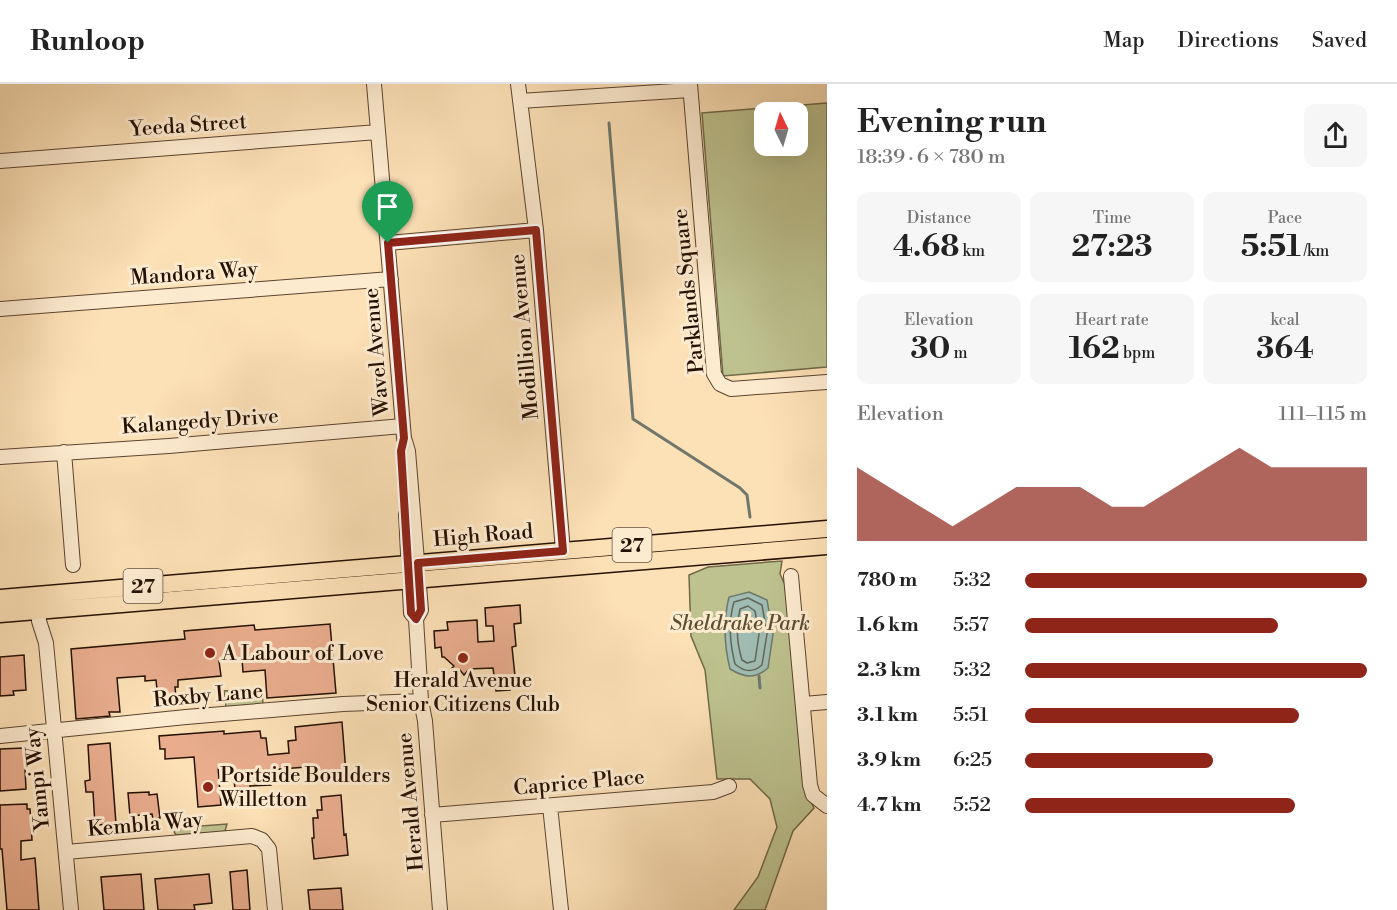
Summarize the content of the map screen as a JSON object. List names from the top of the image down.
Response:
{
  "streets": {
    "main road": ["High Road", "27"],
    "street": [
      "Yeeda Street",
      "Mandora Way",
      "Parklands Square",
      "Modillion Avenue",
      "Wavel Avenue",
      "Kalangedy Drive",
      "Roxby Lane",
      "Yampi Way",
      "Caprice Place",
      "Herald Avenue",
      "Kembla Way"
    ]
  },
  "crossings": [
    ["Yeeda Street", "Wavel Avenue"],
    ["Mandora Way", "Wavel Avenue"],
    ["Modillion Avenue", "High Road"],
    ["Wavel Avenue", "Kalangedy Drive"],
    ["Wavel Avenue", "High Road"],
    ["Wavel Avenue", "Herald Avenue"],
    ["High Road", "Yampi Way"],
    ["High Road", "Herald Avenue"],
    ["Roxby Lane", "Yampi Way"],
    ["Roxby Lane", "Herald Avenue"],
    ["Yampi Way", "Kembla Way"],
    ["Caprice Place", "Herald Avenue"]
  ],
  "parks": ["Sheldrake Park"],
  "places": ["A Labour of Love", "Herald Avenue Senior Citizens Club", "Portside Boulders Willetton"],
  "north": "top",
  "page": {
    "header": "Runloop",
    "nav": ["Map", "Directions", "Saved"],
    "heading": ["Evening run", "18:39 · 6 × 780 m"],
    "stats": [
      ["Distance", "4.68 km"],
      ["Time", "27:23"],
      ["Pace", "5:51 /km"],
      ["Elevation", "30 m"],
      ["Heart rate", "162 bpm"],
      ["kcal", "364"]
    ],
    "chart": ["Elevation", "111–115 m"],
    "list": [
      {
        "name": "780 m",
        "note": "5:32"
      },
      {
        "name": "1.6 km",
        "note": "5:57"
      },
      {
        "name": "2.3 km",
        "note": "5:32"
      },
      {
        "name": "3.1 km",
        "note": "5:51"
      },
      {
        "name": "3.9 km",
        "note": "6:25"
      },
      {
        "name": "4.7 km",
        "note": "5:52"
      }
    ]
  }
}
